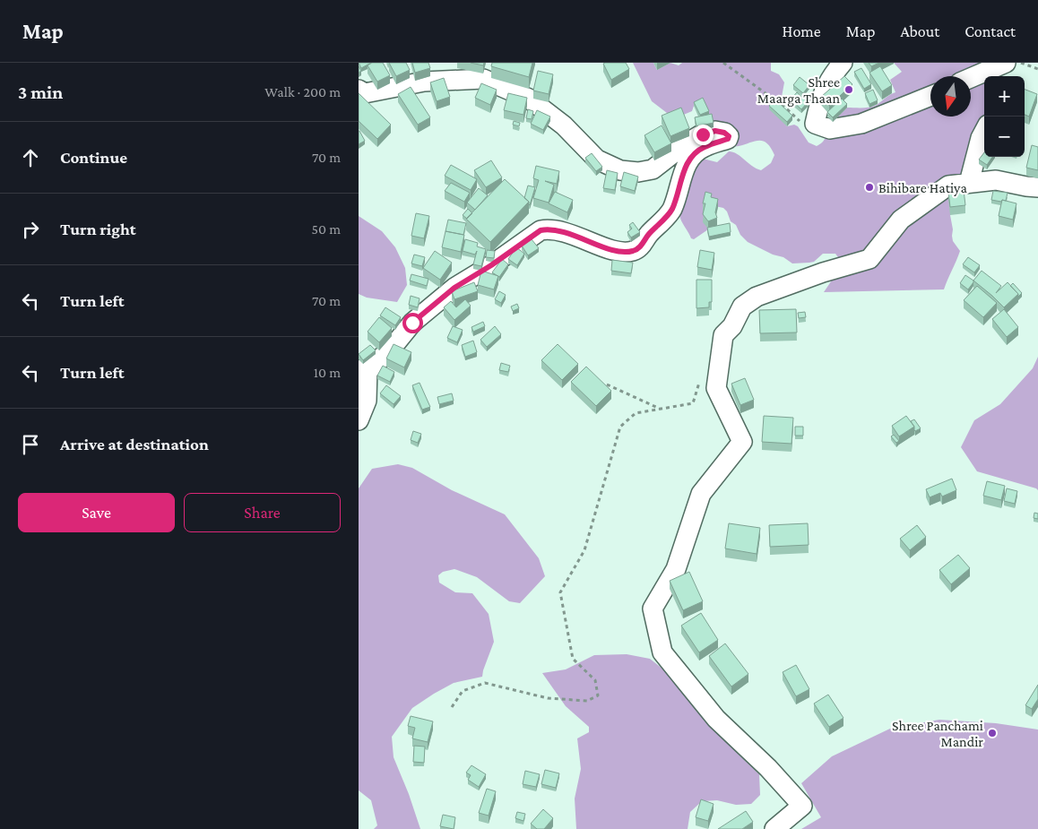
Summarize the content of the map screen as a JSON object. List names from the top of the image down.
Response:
{
  "places": ["Shree Maarga Thaan", "Bihibare Hatiya", "Shree Panchami Mandir"],
  "north": "bottom",
  "page": {
    "header": "Map",
    "nav": [
      "Home",
      "Map",
      "About",
      "Contact"
    ],
    "heading": ["3 min", "Walk · 200 m"],
    "map_buttons": ["+", "−"],
    "list": [
      ["Continue", "70 m"],
      ["Turn right", "50 m"],
      ["Turn left", "70 m"],
      ["Turn left", "10 m"],
      "Arrive at destination"
    ],
    "buttons": ["Save", "Share"]
  }
}
